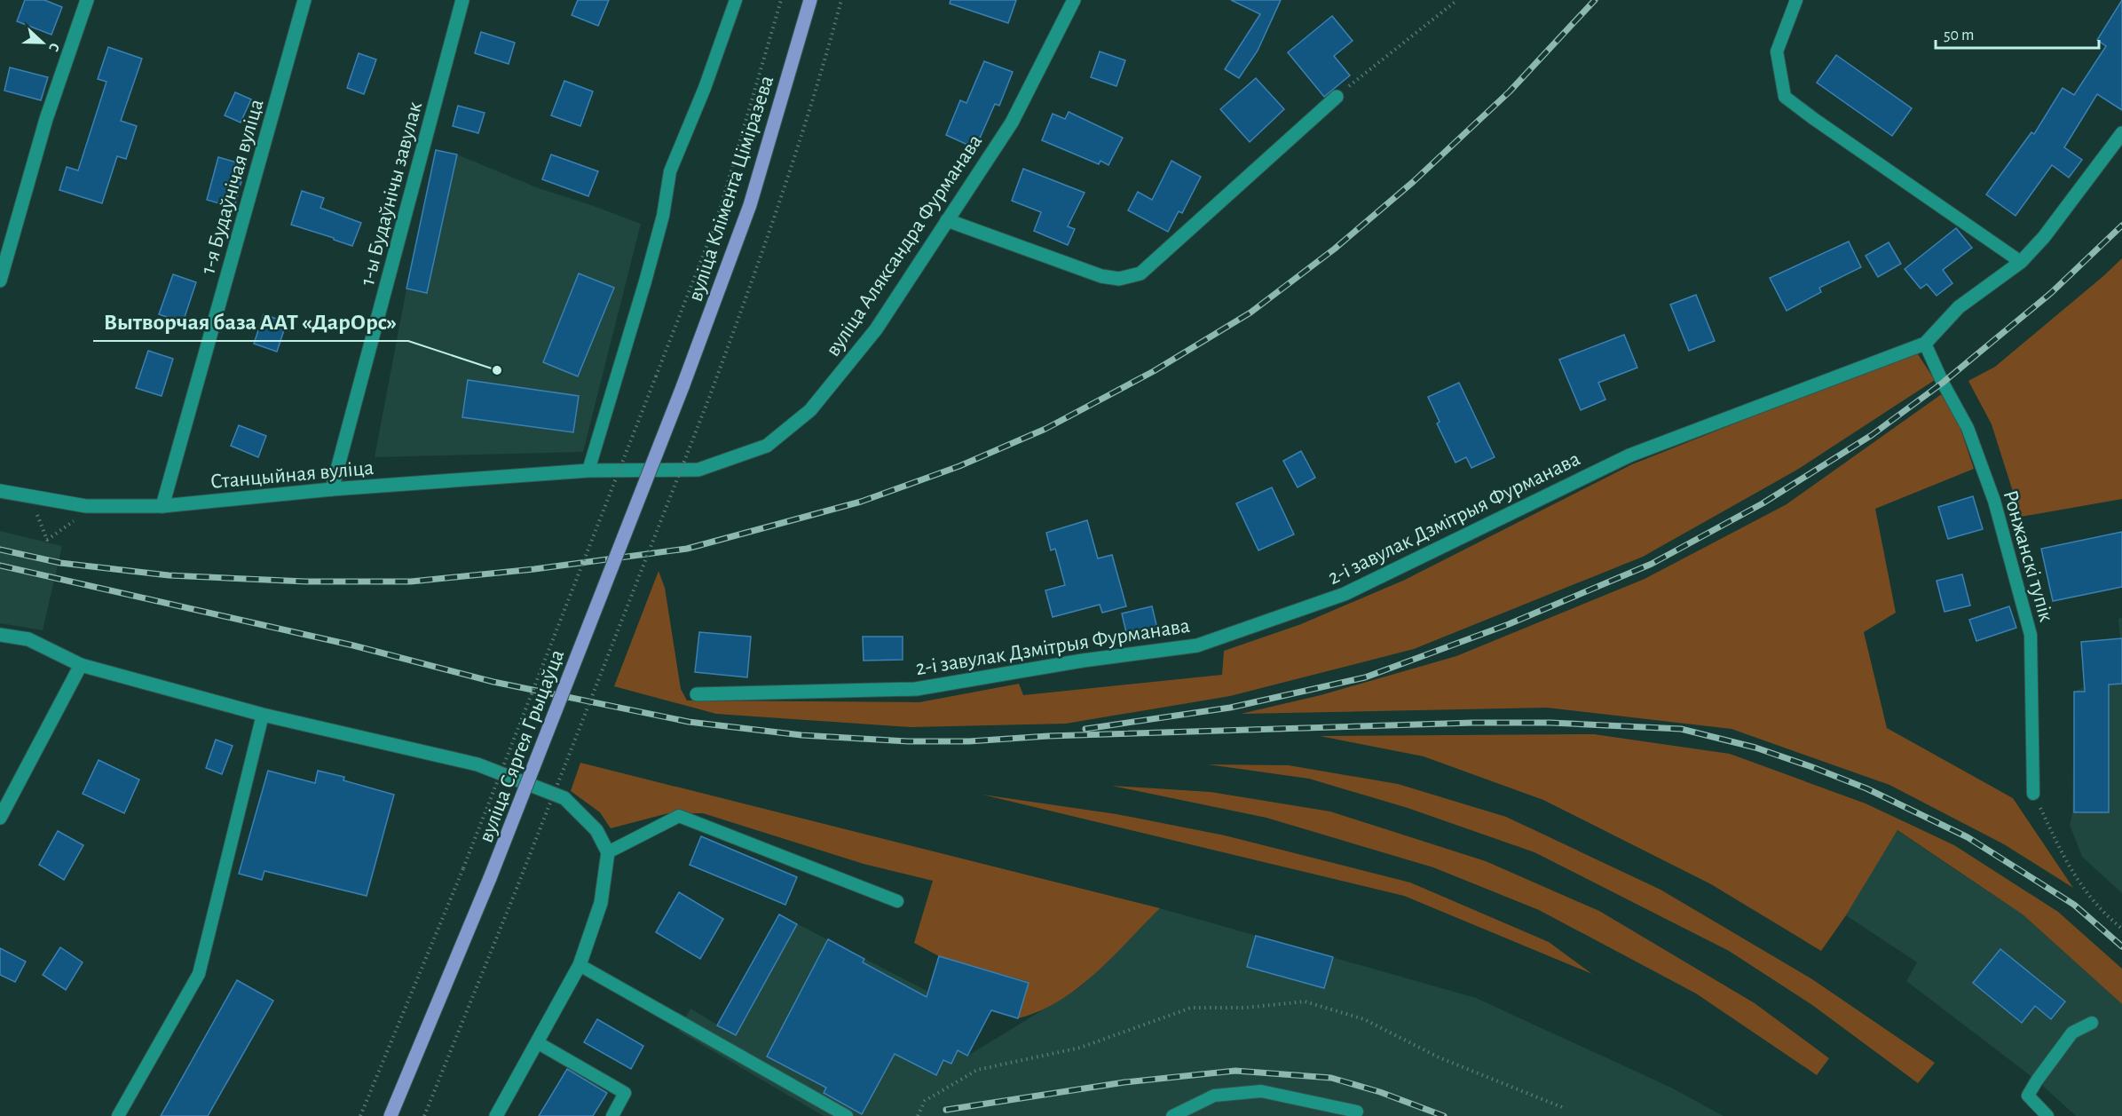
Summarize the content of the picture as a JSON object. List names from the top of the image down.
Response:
{
  "streets": {
    "main road": ["вуліца Клімента Ціміразева", "вуліца Сяргея Грыцаўца"],
    "street": [
      "1-я Будаўнічая вуліца",
      "1-ы Будаўнічы завулак",
      "вуліца Аляксандра Фурманава",
      "Станцыйная вуліца",
      "2-і завулак Дзмітрыя Фурманава"
    ],
    "lane": ["Ронжанскі тупік"]
  },
  "crossings": [
    ["1-я Будаўнічая вуліца", "Станцыйная вуліца"],
    ["вуліца Клімента Ціміразева", "вуліца Сяргея Грыцаўца"],
    ["1-ы Будаўнічы завулак", "Станцыйная вуліца"],
    ["вуліца Аляксандра Фурманава", "Станцыйная вуліца"],
    ["2-і завулак Дзмітрыя Фурманава", "Ронжанскі тупік"]
  ],
  "places": ["Вытворчая база ААТ «ДарОрс»"],
  "scale_bar": "50 m",
  "north": "right"
}
